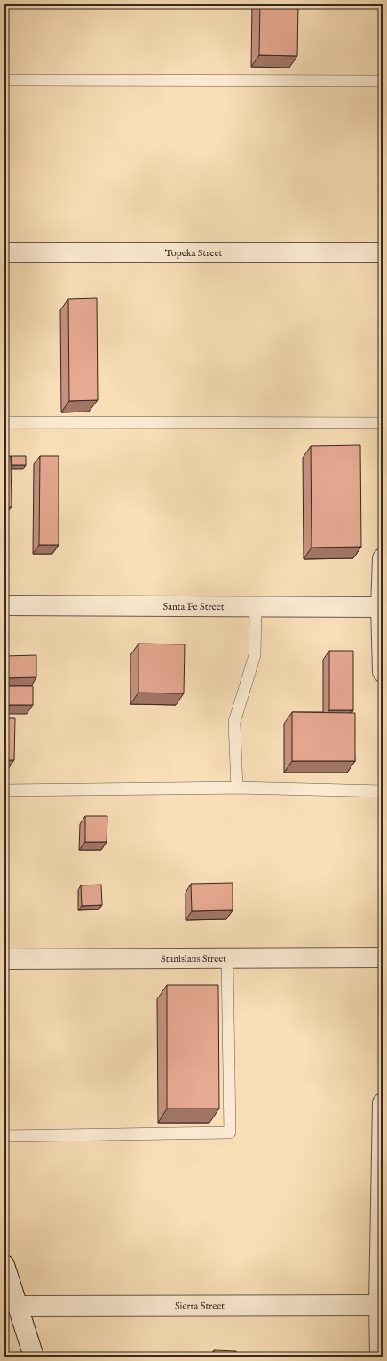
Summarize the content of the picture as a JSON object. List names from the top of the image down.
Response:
{
  "streets": {
    "street": [
      "Topeka Street",
      "Santa Fe Street",
      "Stanislaus Street",
      "Sierra Street"
    ]
  }
}
